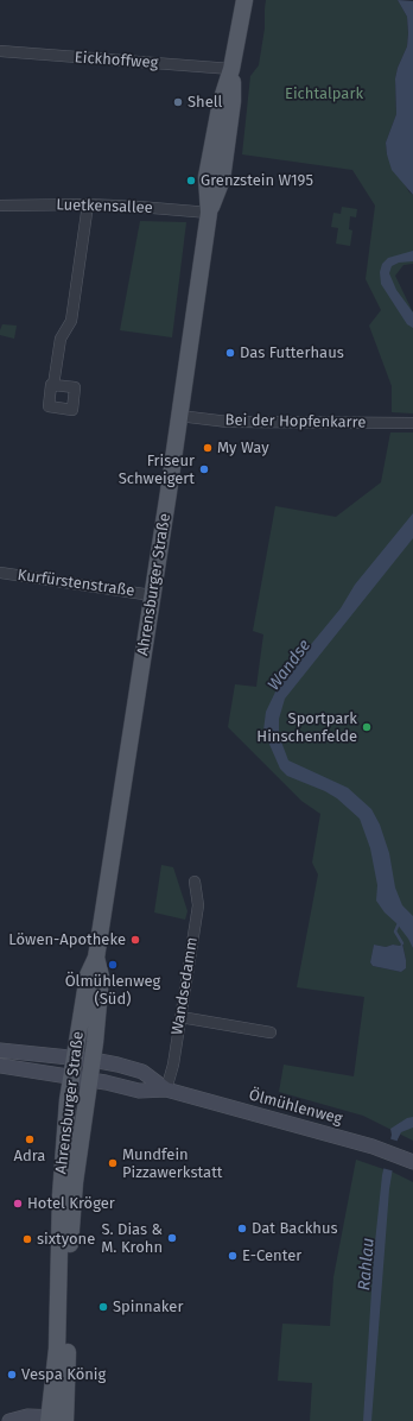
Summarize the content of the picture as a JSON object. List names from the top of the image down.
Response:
{
  "streets": {
    "main road": ["Ahrensburger Straße", "Ölmühlenweg"],
    "street": [
      "Eickhoffweg",
      "Luetkensallee",
      "Bei der Hopfenkarre",
      "Kurfürstenstraße",
      "Wandsedamm"
    ]
  },
  "crossings": [
    ["Eickhoffweg", "Ahrensburger Straße"],
    ["Luetkensallee", "Ahrensburger Straße"],
    ["Bei der Hopfenkarre", "Ahrensburger Straße"],
    ["Kurfürstenstraße", "Ahrensburger Straße"],
    ["Ahrensburger Straße", "Ölmühlenweg"],
    ["Wandsedamm", "Ölmühlenweg"]
  ],
  "water": ["Wandse", "Rahlau"],
  "parks": ["Eichtalpark"],
  "places": [
    "Shell",
    "Grenzstein W195",
    "Das Futterhaus",
    "My Way",
    "Friseur Schweigert",
    "Sportpark Hinschenfelde",
    "Löwen-Apotheke",
    "Ölmühlenweg (Süd)",
    "Adra",
    "Mundfein Pizzawerkstatt",
    "Hotel Kröger",
    "Dat Backhus",
    "S. Dias & M. Krohn",
    "sixtyone",
    "E-Center",
    "Spinnaker",
    "Vespa König"
  ]
}
